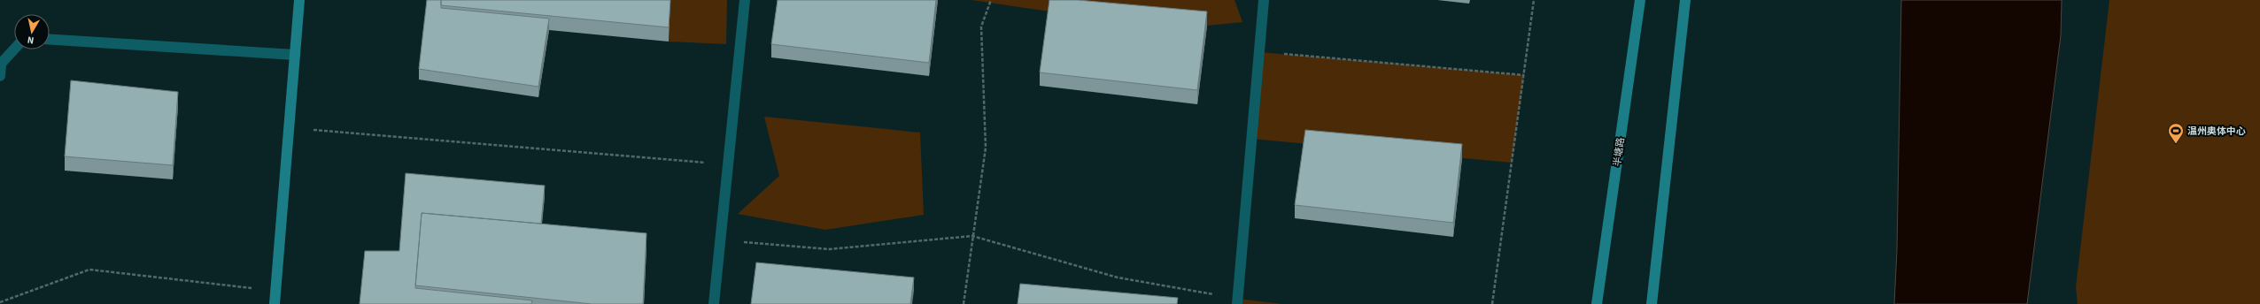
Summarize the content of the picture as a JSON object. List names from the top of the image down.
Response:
{
  "streets": {
    "main road": ["半塘路"]
  },
  "places": {
    "sports": ["温州奥体中心"]
  },
  "north": "bottom"
}
